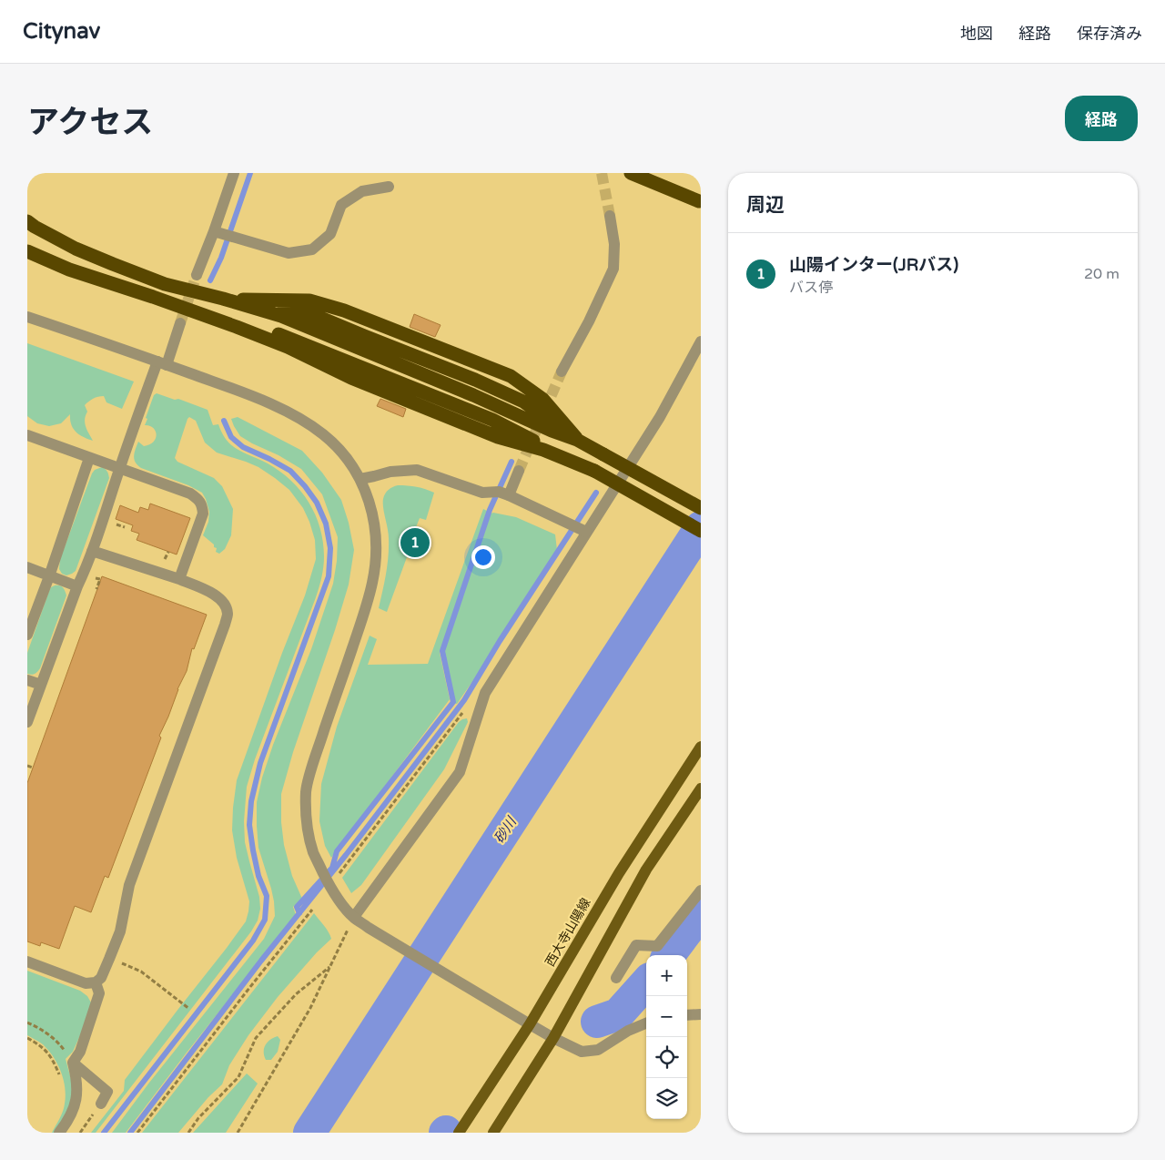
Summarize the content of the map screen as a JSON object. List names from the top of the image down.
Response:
{
  "streets": {
    "main road": ["西大寺山陽線"]
  },
  "water": ["砂川"],
  "page": {
    "header": "Citynav",
    "nav": ["地図", "経路", "保存済み"],
    "title": "アクセス",
    "buttons": "経路",
    "heading": "周辺",
    "list": [
      {
        "mark": "1",
        "name": "山陽インター(JRバス)",
        "note": "バス停",
        "value": "20 m"
      }
    ],
    "pins": "1",
    "map_buttons": ["+", "−"]
  }
}
